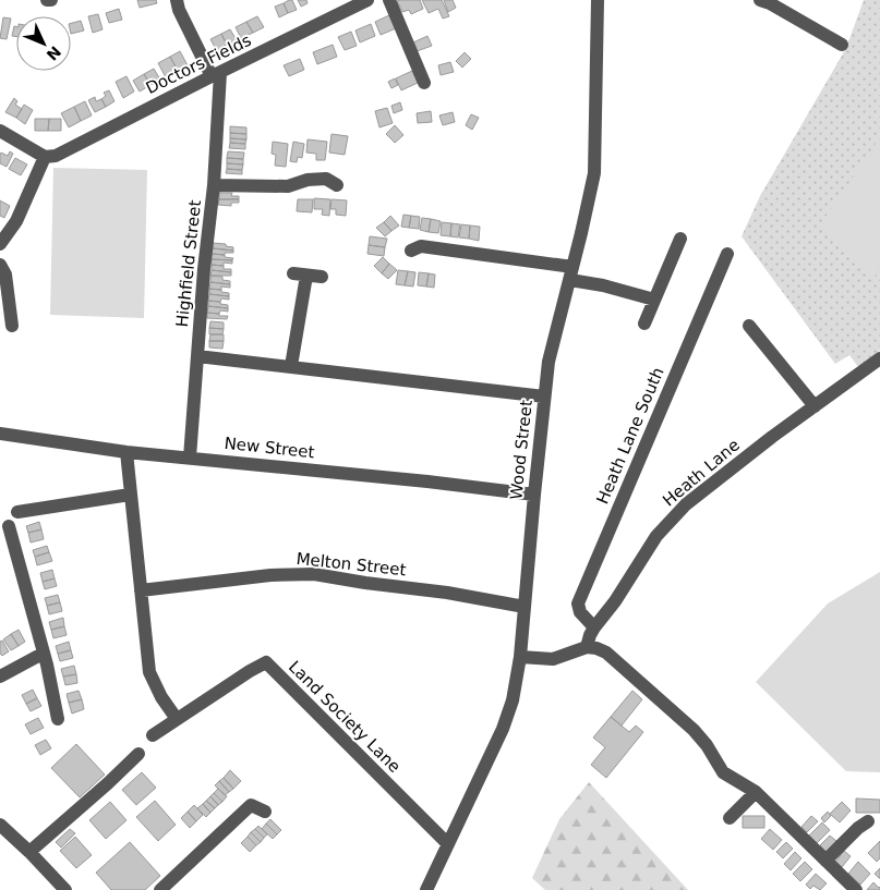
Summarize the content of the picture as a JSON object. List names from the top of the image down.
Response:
{
  "streets": {
    "street": [
      "Doctors Fields",
      "Highfield Street",
      "Heath Lane South",
      "New Street",
      "Wood Street",
      "Heath Lane",
      "Melton Street",
      "Land Society Lane"
    ]
  },
  "crossings": [
    ["Doctors Fields", "Highfield Street"],
    ["Highfield Street", "New Street"],
    ["Heath Lane South", "Heath Lane"],
    ["New Street", "Wood Street"],
    ["Wood Street", "Melton Street"],
    ["Wood Street", "Land Society Lane"]
  ],
  "north": "bottom right"
}
